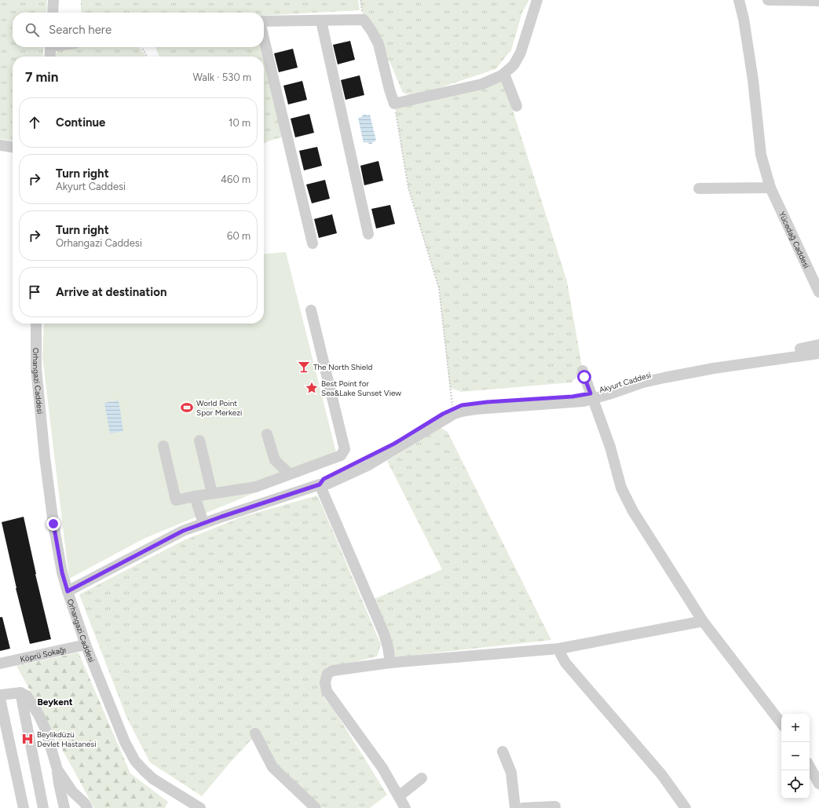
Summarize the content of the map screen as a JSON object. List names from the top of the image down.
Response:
{
  "streets": {
    "street": [
      "Yücedağ Caddesi",
      "Orhangazi Caddesi",
      "Akyurt Caddesi",
      "Köprü Sokağı"
    ]
  },
  "crossings": [
    ["Orhangazi Caddesi", "Akyurt Caddesi"],
    ["Orhangazi Caddesi", "Köprü Sokağı"]
  ],
  "districts": ["Beykent"],
  "places": {
    "bar": ["The North Shield"],
    "place": ["Best Point for Sea&Lake Sunset View"],
    "sports": ["World Point Spor Merkezi"],
    "hospital": ["Beylikdüzü Devlet Hastanesi"]
  },
  "page": {
    "search": "Search here",
    "heading": ["7 min", "Walk · 530 m"],
    "list": [
      ["Continue", "10 m"],
      ["Turn right", "Akyurt Caddesi", "460 m"],
      ["Turn right", "Orhangazi Caddesi", "60 m"],
      "Arrive at destination"
    ],
    "map_buttons": ["+", "−"]
  }
}
